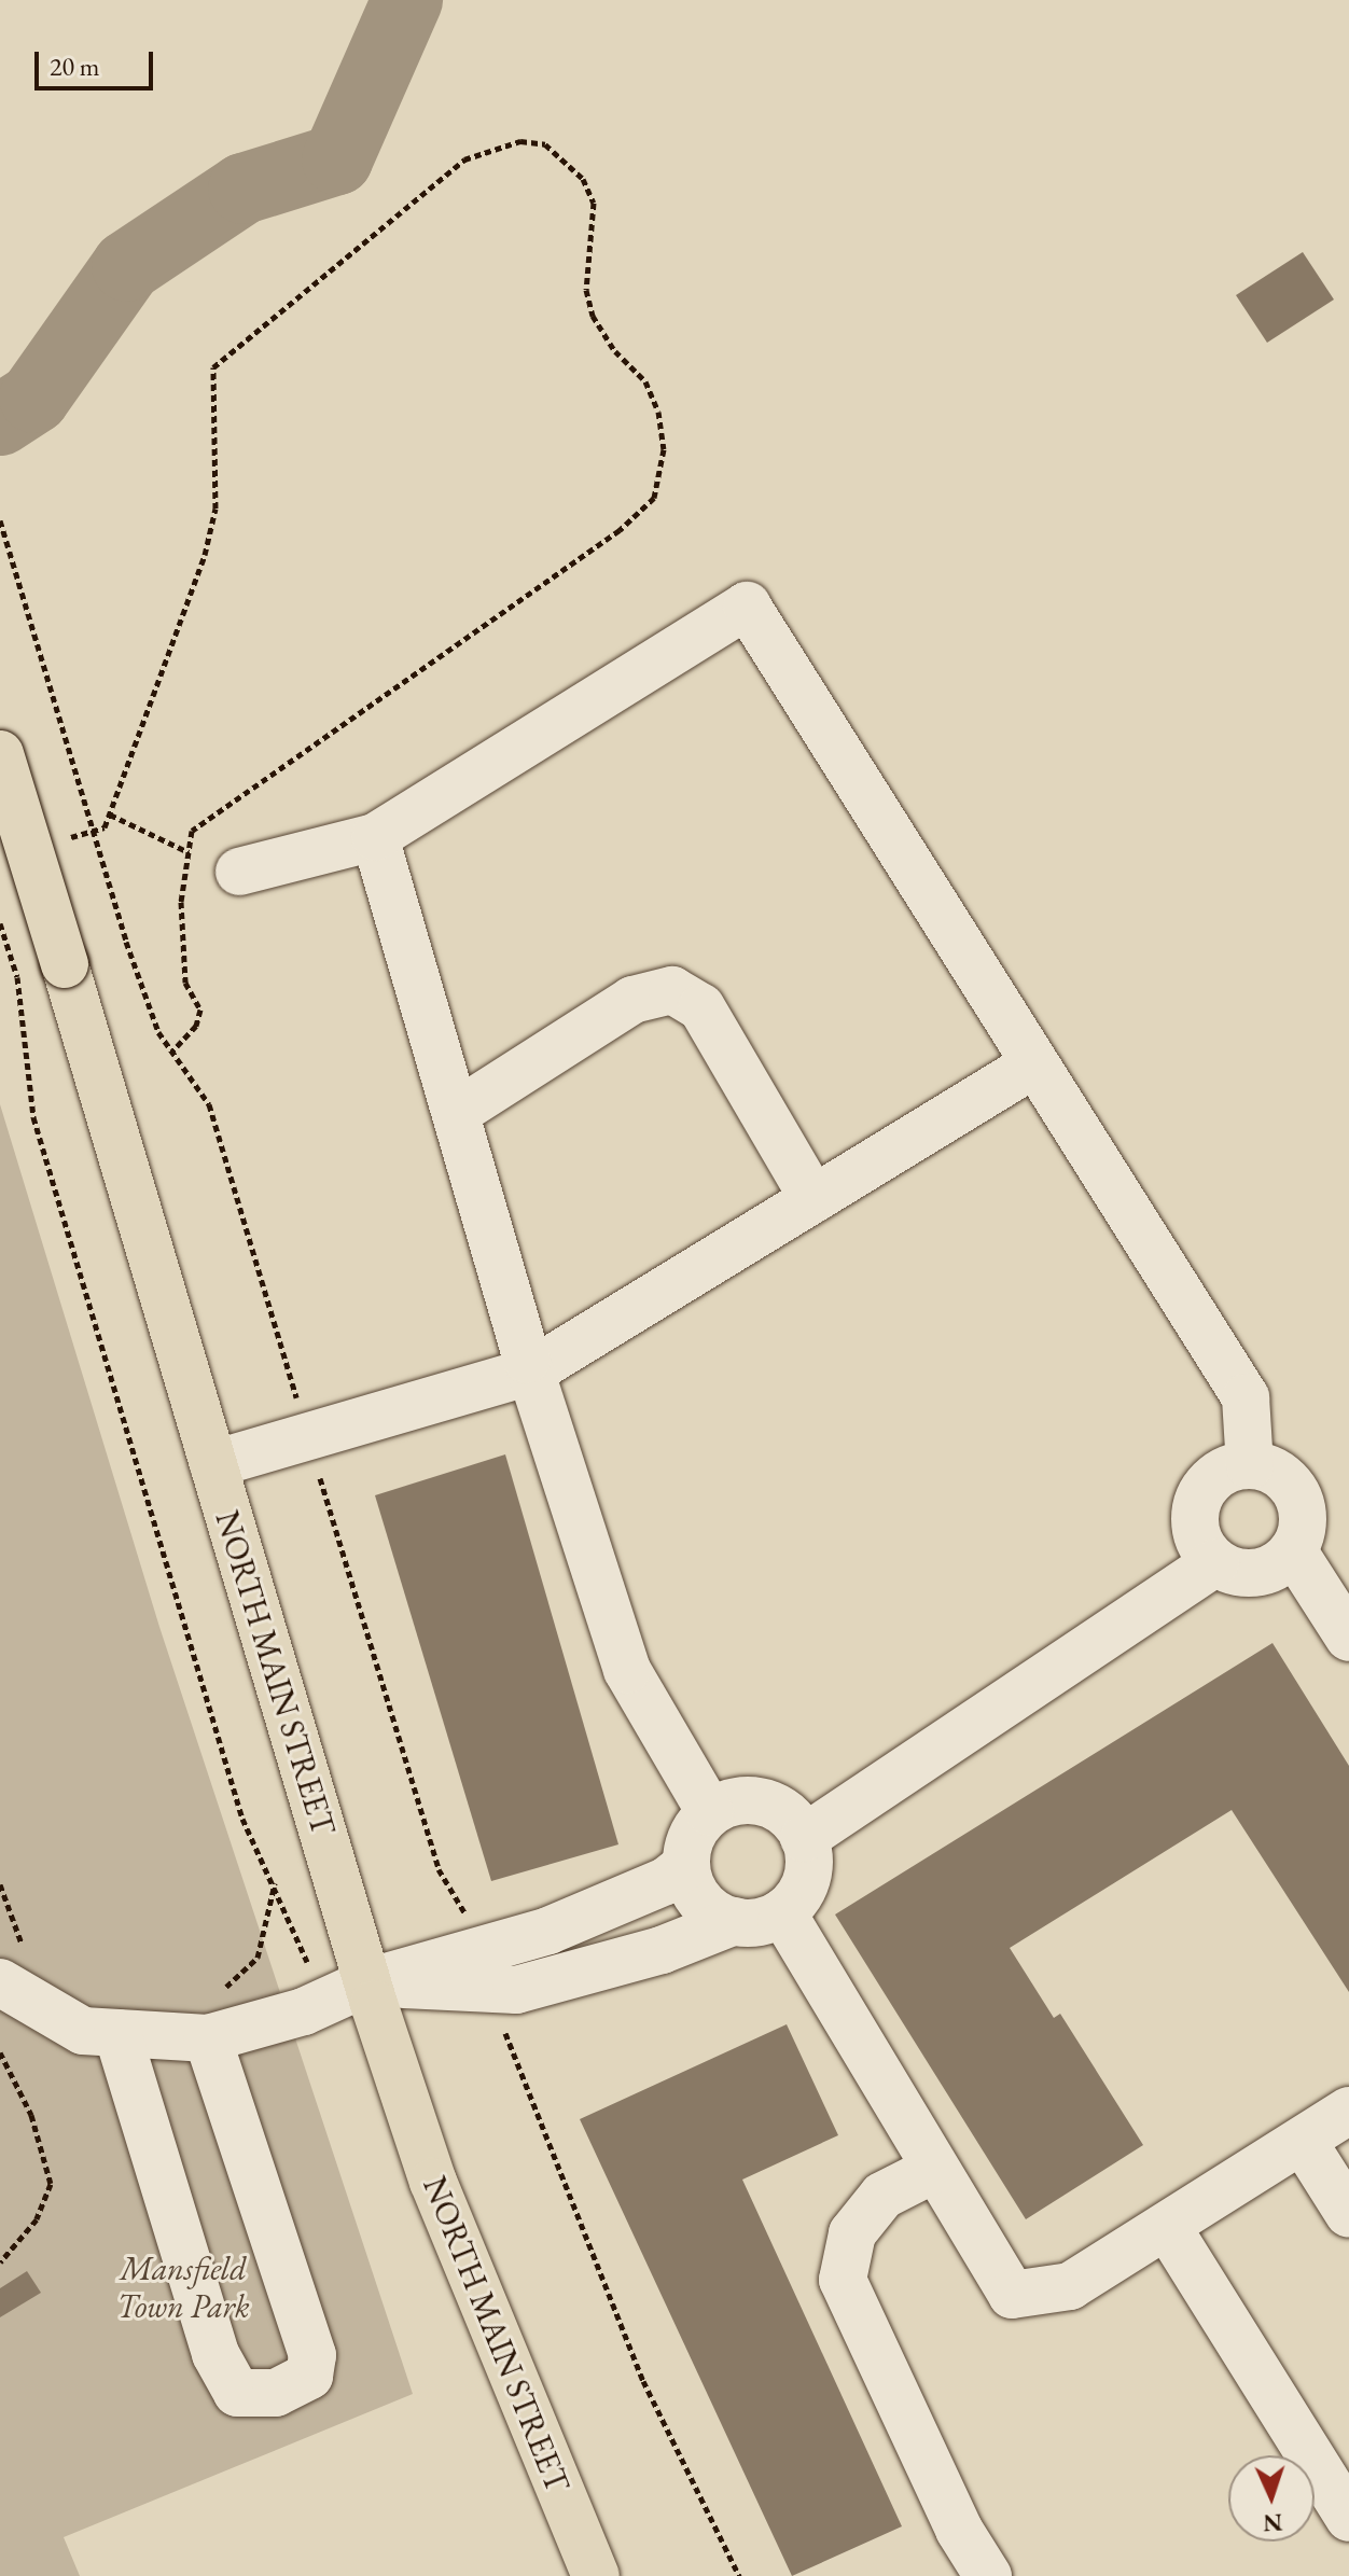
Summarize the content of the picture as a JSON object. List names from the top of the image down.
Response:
{
  "streets": {
    "main road": ["NORTH MAIN STREET"]
  },
  "parks": ["Mansfield Town Park"],
  "scale_bar": "20 m",
  "north": "bottom"
}
